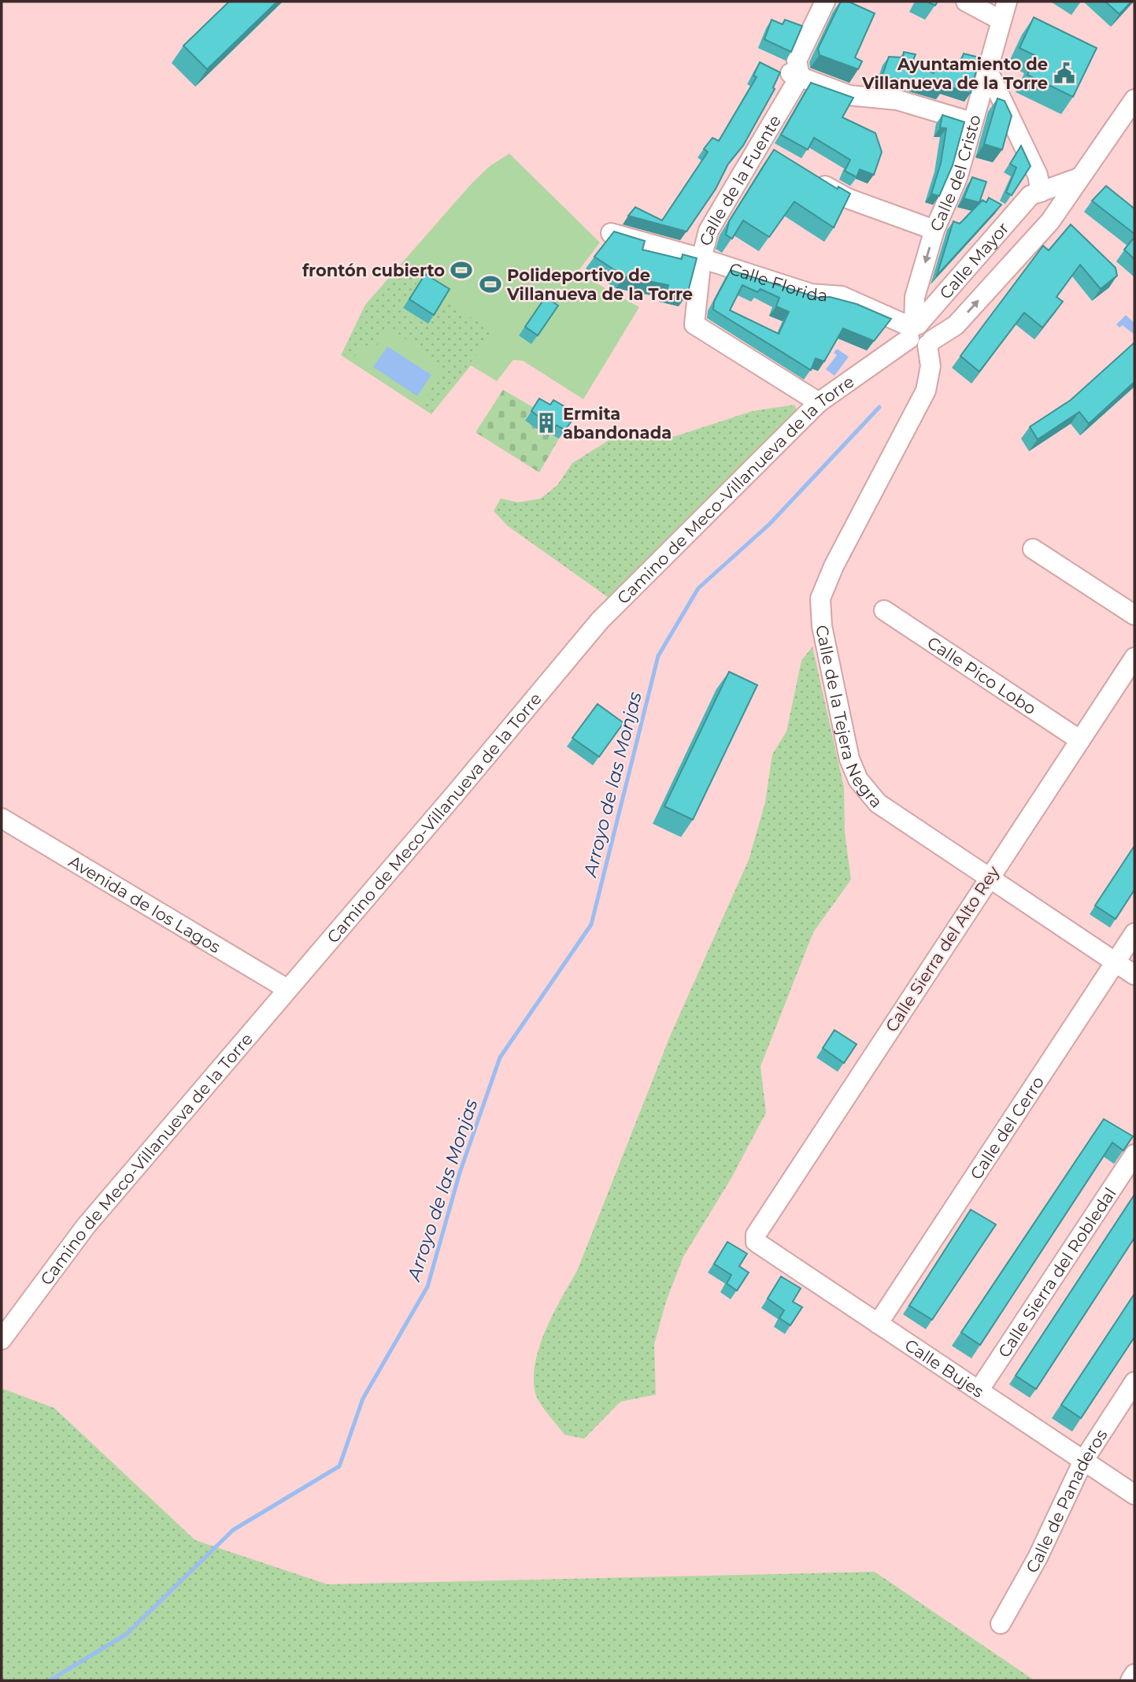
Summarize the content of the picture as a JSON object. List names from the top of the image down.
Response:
{
  "streets": {
    "street": [
      "Calle del Cristo",
      "Calle de la Fuente",
      "Calle Mayor",
      "Calle Florida",
      "Camino de Meco-Villanueva de la Torre",
      "Calle Pico Lobo",
      "Calle de la Tejera Negra",
      "Avenida de los Lagos",
      "Calle Sierra del Alto Rey",
      "Calle del Cerro",
      "Calle Sierra del Robledal",
      "Calle Bujes",
      "Calle de Panaderos"
    ]
  },
  "crossings": [
    ["Calle del Cristo", "Calle Mayor"],
    ["Calle del Cristo", "Calle Florida"],
    ["Calle del Cristo", "Camino de Meco-Villanueva de la Torre"],
    ["Calle del Cristo", "Calle de la Tejera Negra"],
    ["Calle de la Fuente", "Calle Florida"],
    ["Calle de la Fuente", "Camino de Meco-Villanueva de la Torre"],
    ["Calle Mayor", "Calle Florida"],
    ["Calle Mayor", "Camino de Meco-Villanueva de la Torre"],
    ["Calle Mayor", "Calle de la Tejera Negra"],
    ["Calle Florida", "Camino de Meco-Villanueva de la Torre"],
    ["Calle Florida", "Calle de la Tejera Negra"],
    ["Camino de Meco-Villanueva de la Torre", "Calle de la Tejera Negra"],
    ["Camino de Meco-Villanueva de la Torre", "Avenida de los Lagos"],
    ["Calle Pico Lobo", "Calle Sierra del Alto Rey"],
    ["Calle de la Tejera Negra", "Calle Sierra del Alto Rey"],
    ["Calle de la Tejera Negra", "Calle del Cerro"],
    ["Calle Sierra del Alto Rey", "Calle Bujes"],
    ["Calle del Cerro", "Calle Bujes"],
    ["Calle Sierra del Robledal", "Calle Bujes"],
    ["Calle Bujes", "Calle de Panaderos"]
  ],
  "water": ["Arroyo de las Monjas"],
  "places": {
    "public building": ["Ayuntamiento de Villanueva de la Torre"],
    "sports": ["frontón cubierto", "Polideportivo de Villanueva de la Torre"],
    "building": ["Ermita abandonada"]
  }
}
